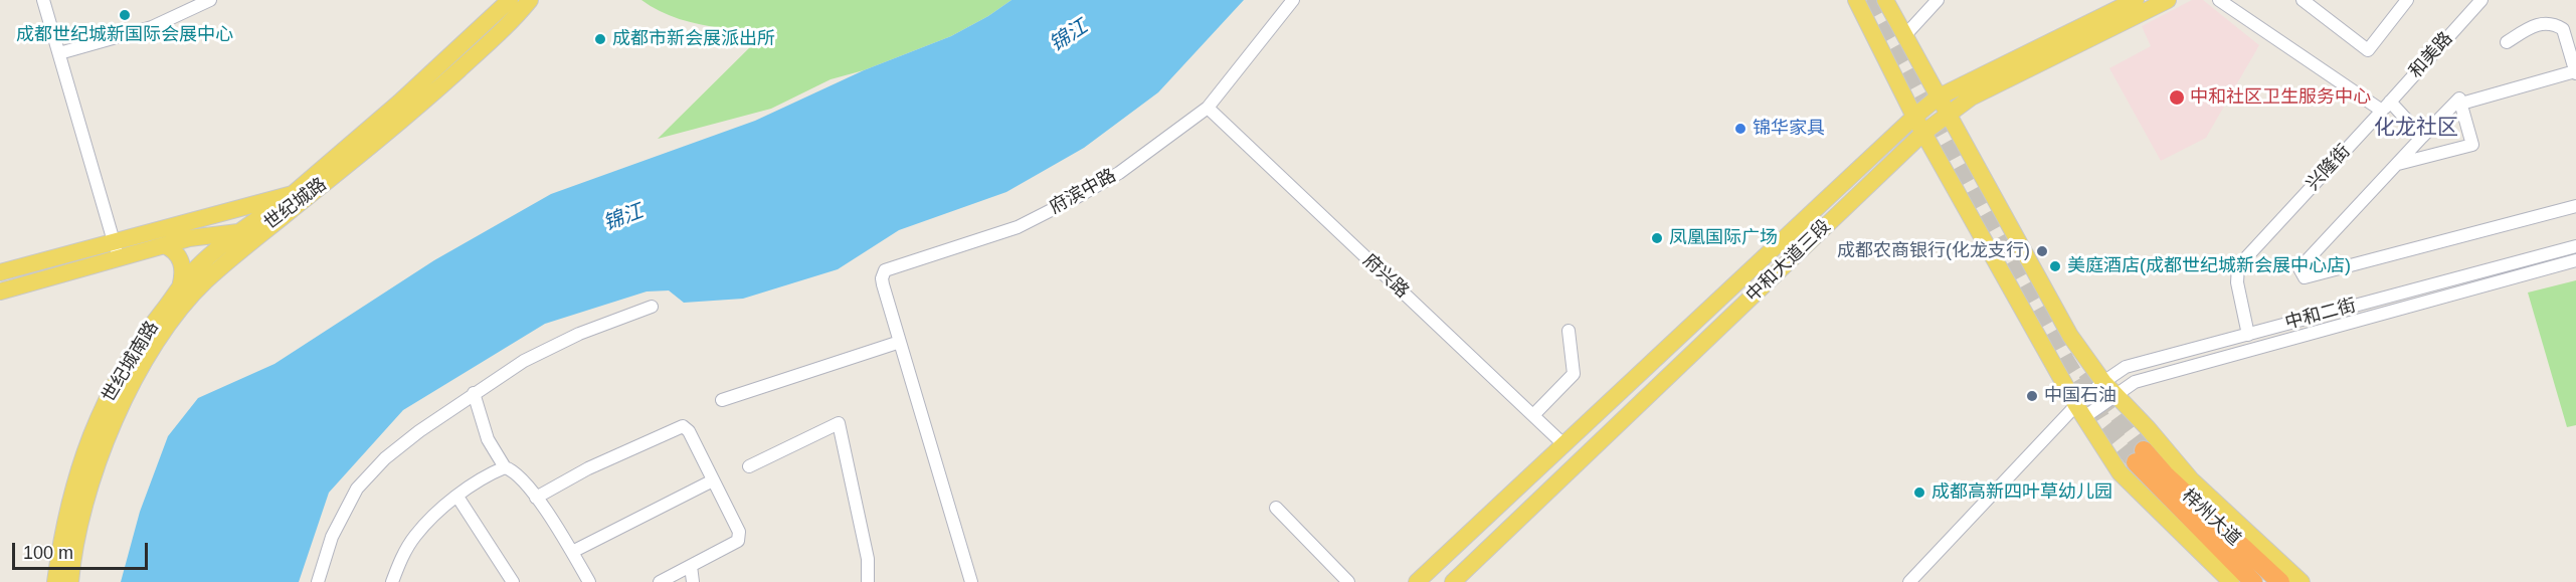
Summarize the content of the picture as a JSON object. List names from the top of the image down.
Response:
{
  "streets": {
    "highway": ["梓州大道"],
    "main road": ["世纪城路", "中和大道三段", "世纪城南路"],
    "street": [
      "和美路",
      "兴隆街",
      "府滨中路",
      "府兴路",
      "中和二街"
    ]
  },
  "crossings": [
    ["和美路", "兴隆街"],
    ["兴隆街", "中和二街"],
    ["府滨中路", "府兴路"],
    ["世纪城路", "世纪城南路"]
  ],
  "districts": ["化龙社区"],
  "water": ["锦江"],
  "places": [
    "成都世纪城新国际会展中心",
    "成都市新会展派出所",
    "中和社区卫生服务中心",
    "锦华家具",
    "凤凰国际广场",
    "成都农商银行(化龙支行)",
    "美庭酒店(成都世纪城新会展中心店)",
    "中国石油",
    "成都高新四叶草幼儿园"
  ],
  "scale_bar": "100 m"
}
